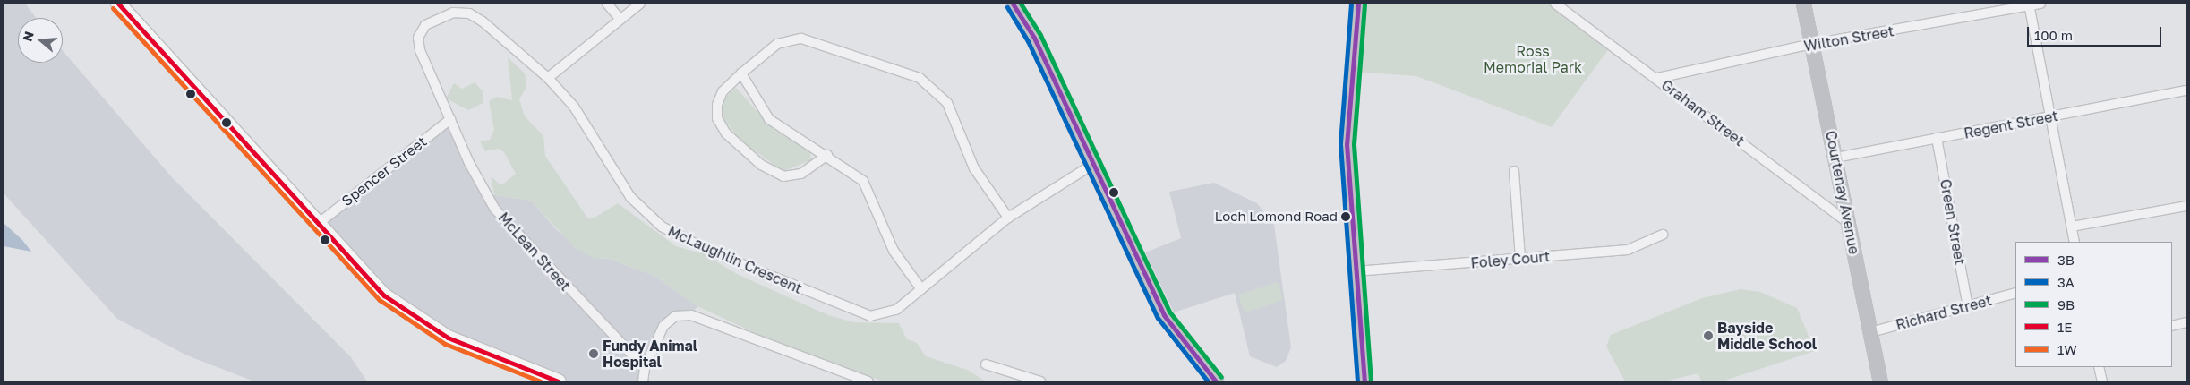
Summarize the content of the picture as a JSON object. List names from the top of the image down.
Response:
{
  "streets": {
    "street": [
      "Wilton Street",
      "Graham Street",
      "Regent Street",
      "Spencer Street",
      "Courtenay Avenue",
      "Green Street",
      "McLean Street",
      "McLaughlin Crescent",
      "Foley Court",
      "Richard Street"
    ]
  },
  "crossings": [
    ["Wilton Street", "Graham Street"],
    ["Wilton Street", "Courtenay Avenue"],
    ["Graham Street", "Courtenay Avenue"],
    ["Regent Street", "Courtenay Avenue"],
    ["Regent Street", "Green Street"],
    ["Spencer Street", "McLean Street"],
    ["Courtenay Avenue", "Richard Street"],
    ["Green Street", "Richard Street"],
    ["McLean Street", "McLaughlin Crescent"]
  ],
  "parks": ["Ross Memorial Park"],
  "places": ["Loch Lomond Road", "Bayside Middle School", "Fundy Animal Hospital"],
  "lines": [
    "transit line 3B",
    "transit line 3A",
    "transit line 9B",
    "transit line 1E",
    "transit line 1W"
  ],
  "legend": [
    "3B",
    "3A",
    "9B",
    "1E",
    "1W"
  ],
  "scale_bar": "100 m",
  "north": "left"
}
